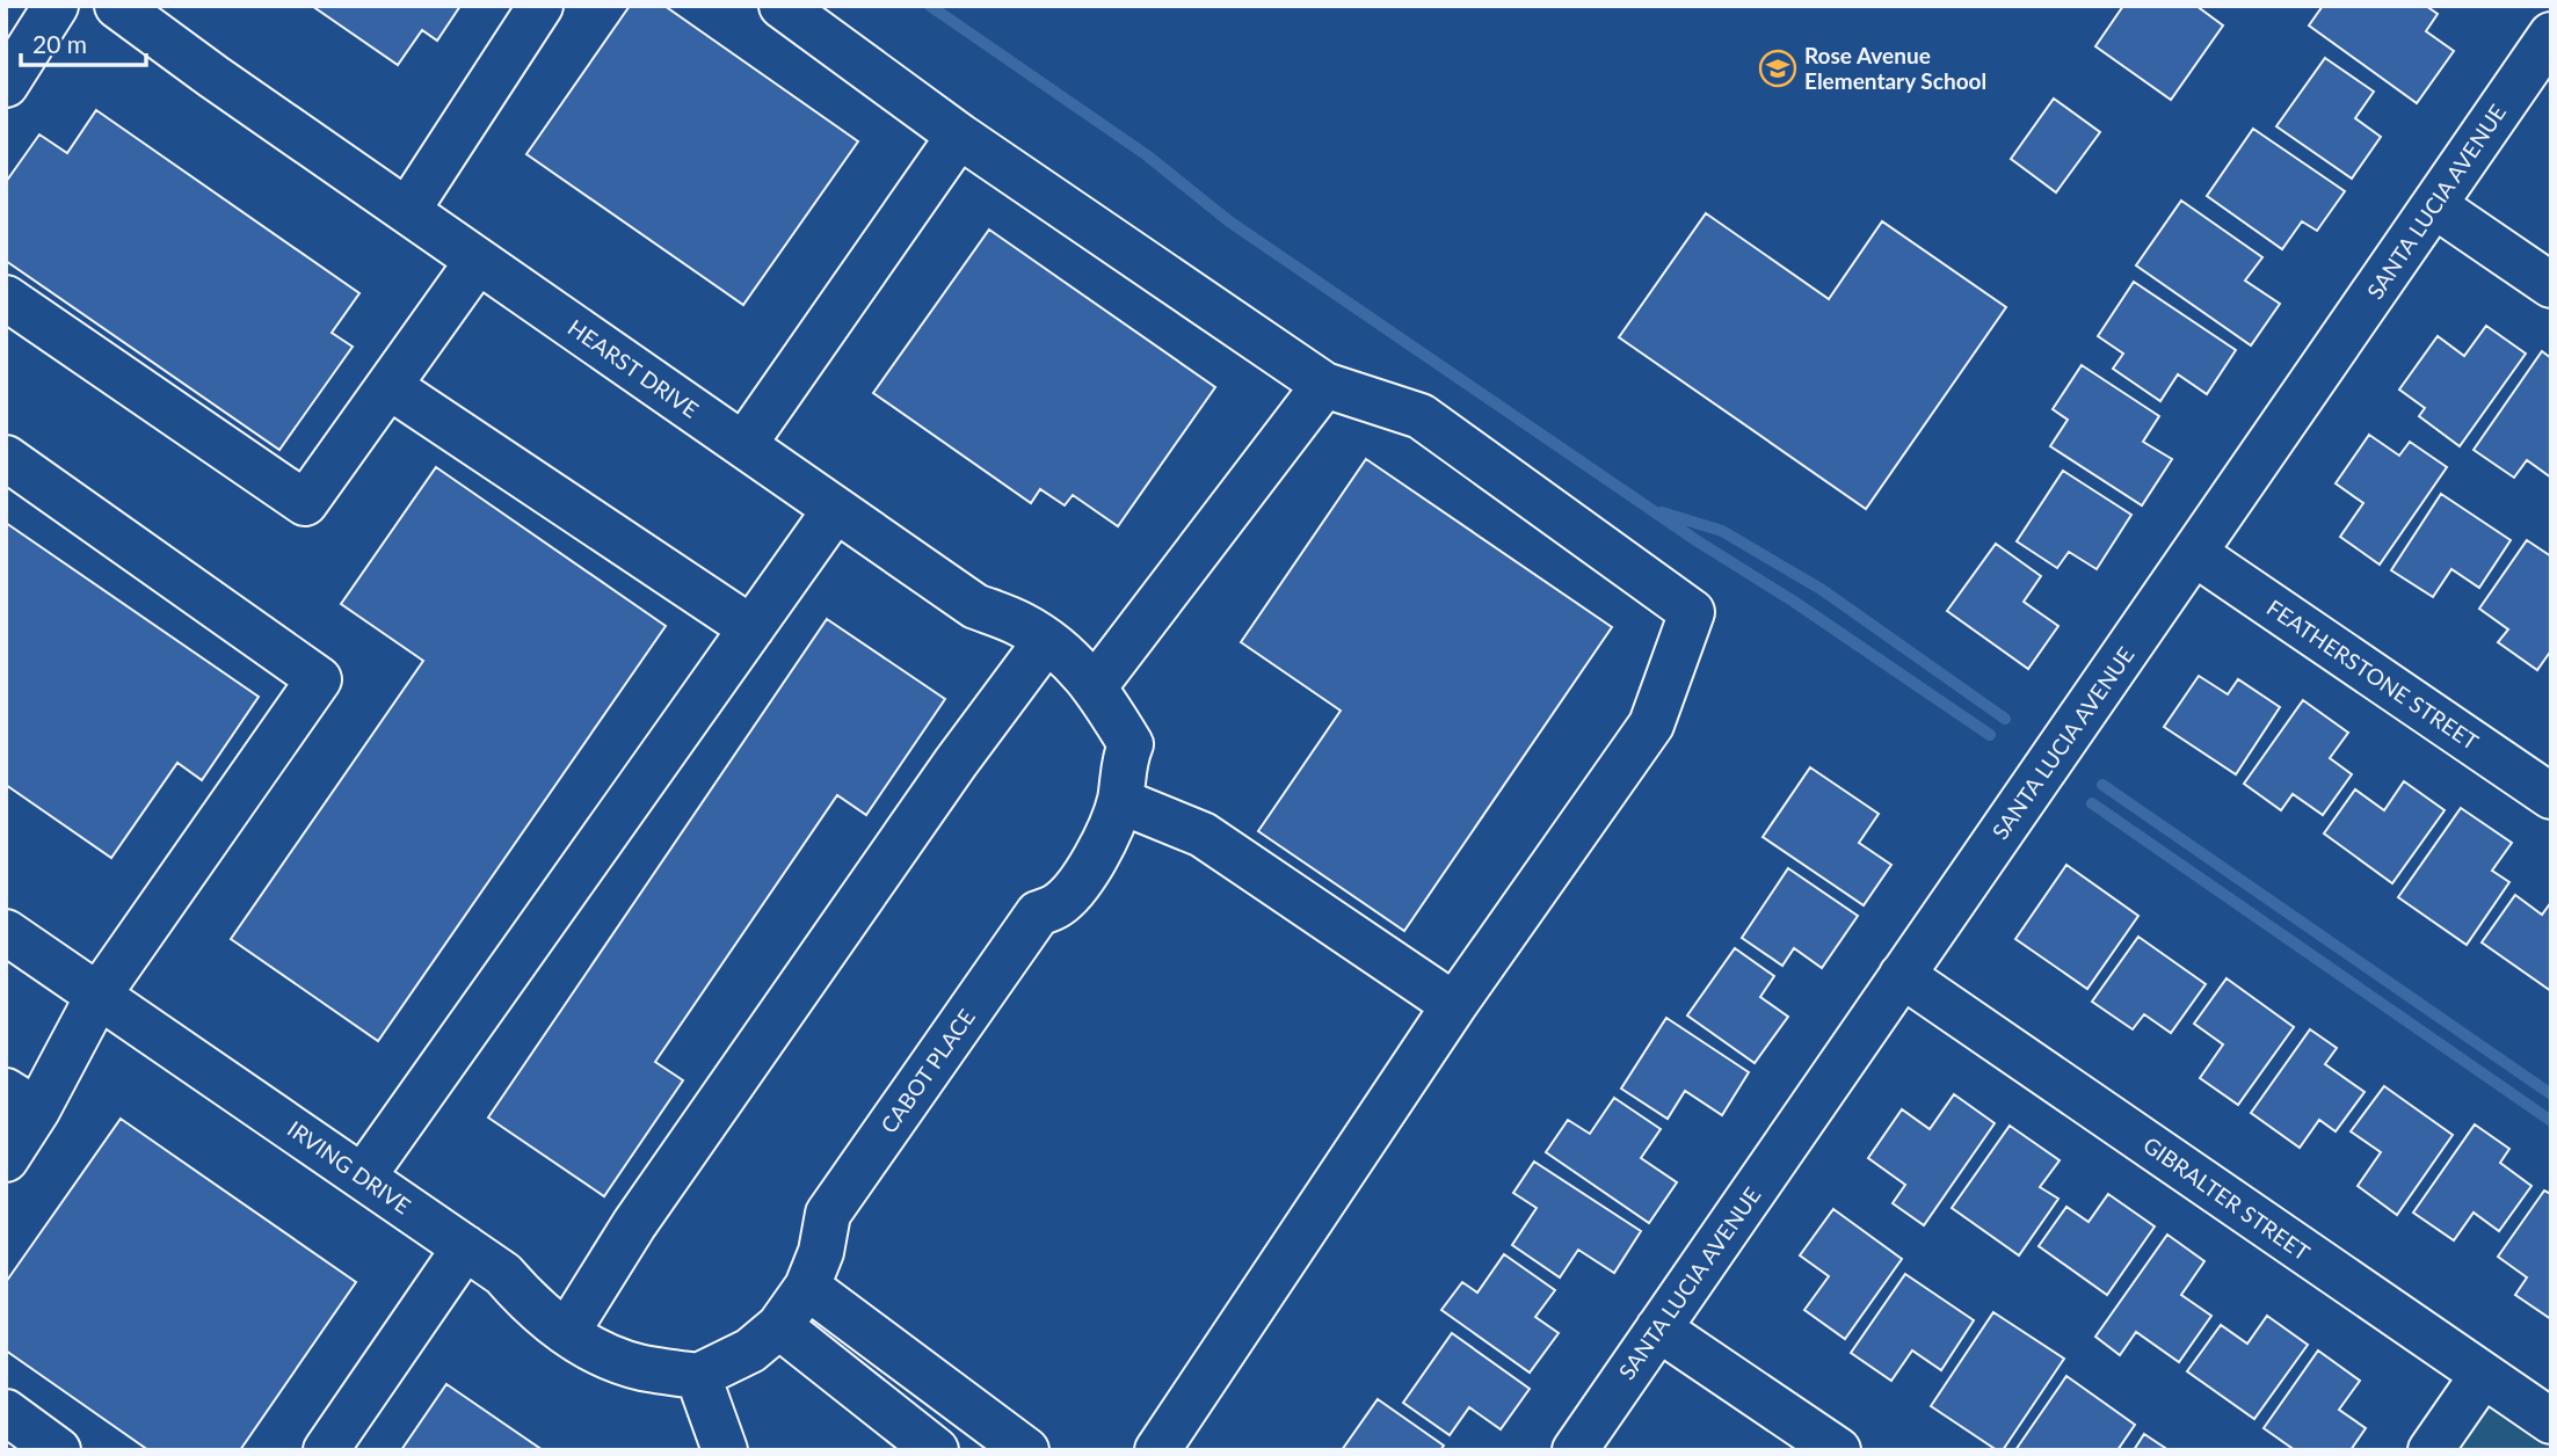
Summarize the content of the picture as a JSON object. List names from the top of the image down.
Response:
{
  "streets": {
    "street": [
      "SANTA LUCIA AVENUE",
      "HEARST DRIVE",
      "FEATHERSTONE STREET",
      "CABOT PLACE",
      "IRVING DRIVE",
      "GIBRALTER STREET"
    ]
  },
  "crossings": [
    ["SANTA LUCIA AVENUE", "FEATHERSTONE STREET"],
    ["SANTA LUCIA AVENUE", "GIBRALTER STREET"],
    ["HEARST DRIVE", "CABOT PLACE"],
    ["CABOT PLACE", "IRVING DRIVE"]
  ],
  "places": {
    "school or university": ["Rose Avenue Elementary School"]
  },
  "scale_bar": "20 m"
}
